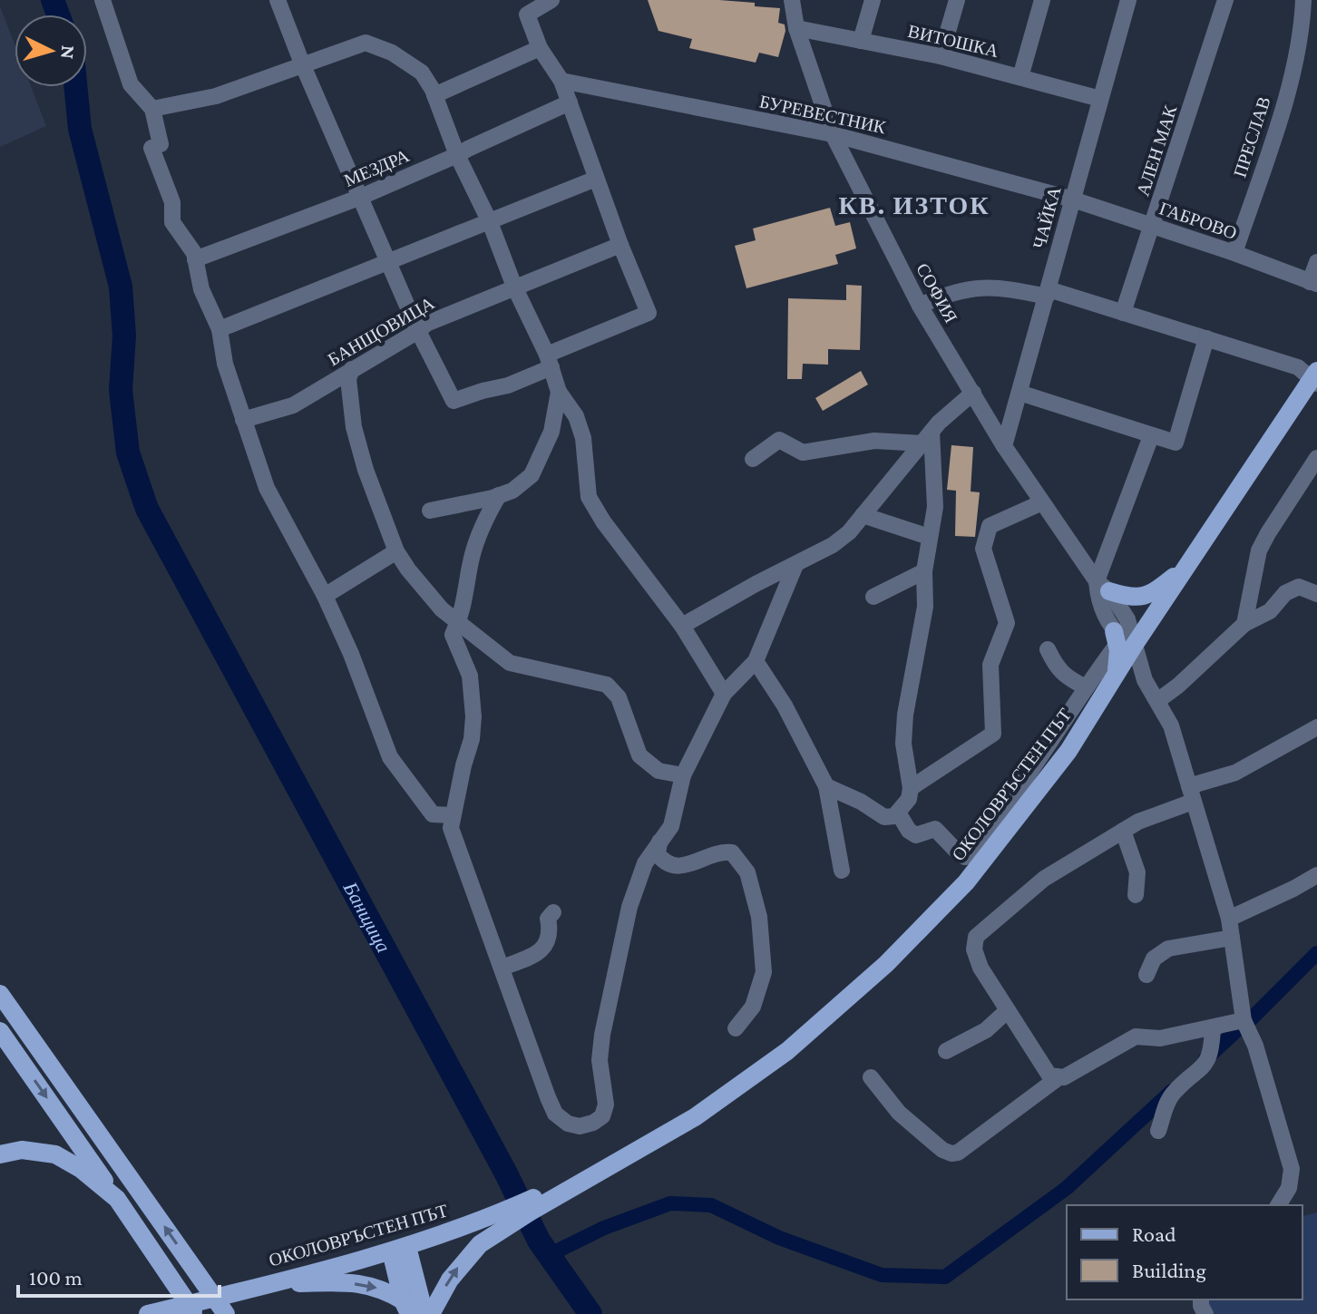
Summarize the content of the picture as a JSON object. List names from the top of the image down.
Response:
{
  "streets": {
    "main road": ["ОКОЛОВРЪСТЕН ПЪТ"],
    "street": [
      "ВИТОШКА",
      "БУРЕВЕСТНИК",
      "ПРЕСЛАВ",
      "АЛЕН МАК",
      "МЕЗДРА",
      "ЧАЙКА",
      "ГАБРОВО",
      "СОФИЯ",
      "БАНЩОВИЦА"
    ]
  },
  "crossings": [
    ["ВИТОШКА", "ЧАЙКА"],
    ["ВИТОШКА", "СОФИЯ"],
    ["БУРЕВЕСТНИК", "ЧАЙКА"],
    ["БУРЕВЕСТНИК", "ГАБРОВО"],
    ["БУРЕВЕСТНИК", "СОФИЯ"],
    ["ПРЕСЛАВ", "ГАБРОВО"],
    ["АЛЕН МАК", "ГАБРОВО"],
    ["ЧАЙКА", "ГАБРОВО"],
    ["ЧАЙКА", "СОФИЯ"],
    ["СОФИЯ", "ОКОЛОВРЪСТЕН ПЪТ"]
  ],
  "districts": ["КВ. ИЗТОК"],
  "water": ["Банщица"],
  "legend": ["Road", "Building"],
  "scale_bar": "100 m",
  "north": "right"
}
